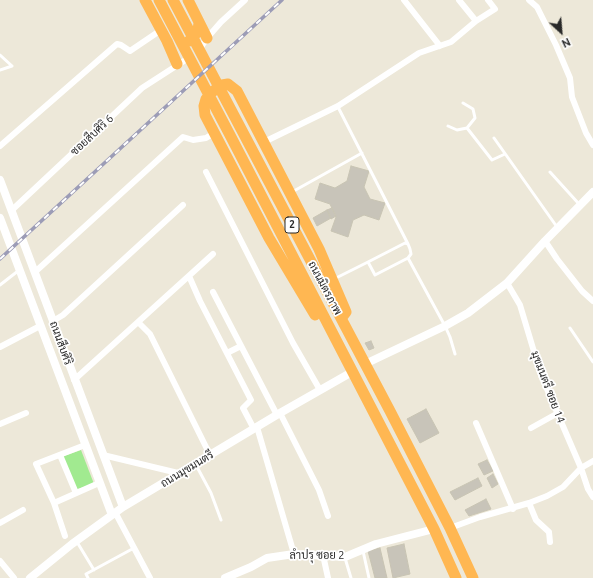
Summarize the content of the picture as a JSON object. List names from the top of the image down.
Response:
{
  "streets": {
    "highway": ["2", "ถนนมิตรภาพ"],
    "street": [
      "ซอยสืบศิริ 6",
      "ถนนสืบศิริ",
      "มุขมนตรี ซอย 14",
      "ถนนมุขมนตรี",
      "ลำปรุ ซอย 2"
    ]
  },
  "crossings": [
    ["ซอยสืบศิริ 6", "ถนนสืบศิริ"],
    ["ถนนมิตรภาพ", "ถนนมุขมนตรี"],
    ["ถนนมิตรภาพ", "ลำปรุ ซอย 2"],
    ["ถนนสืบศิริ", "ถนนมุขมนตรี"]
  ],
  "north": "bottom right"
}
